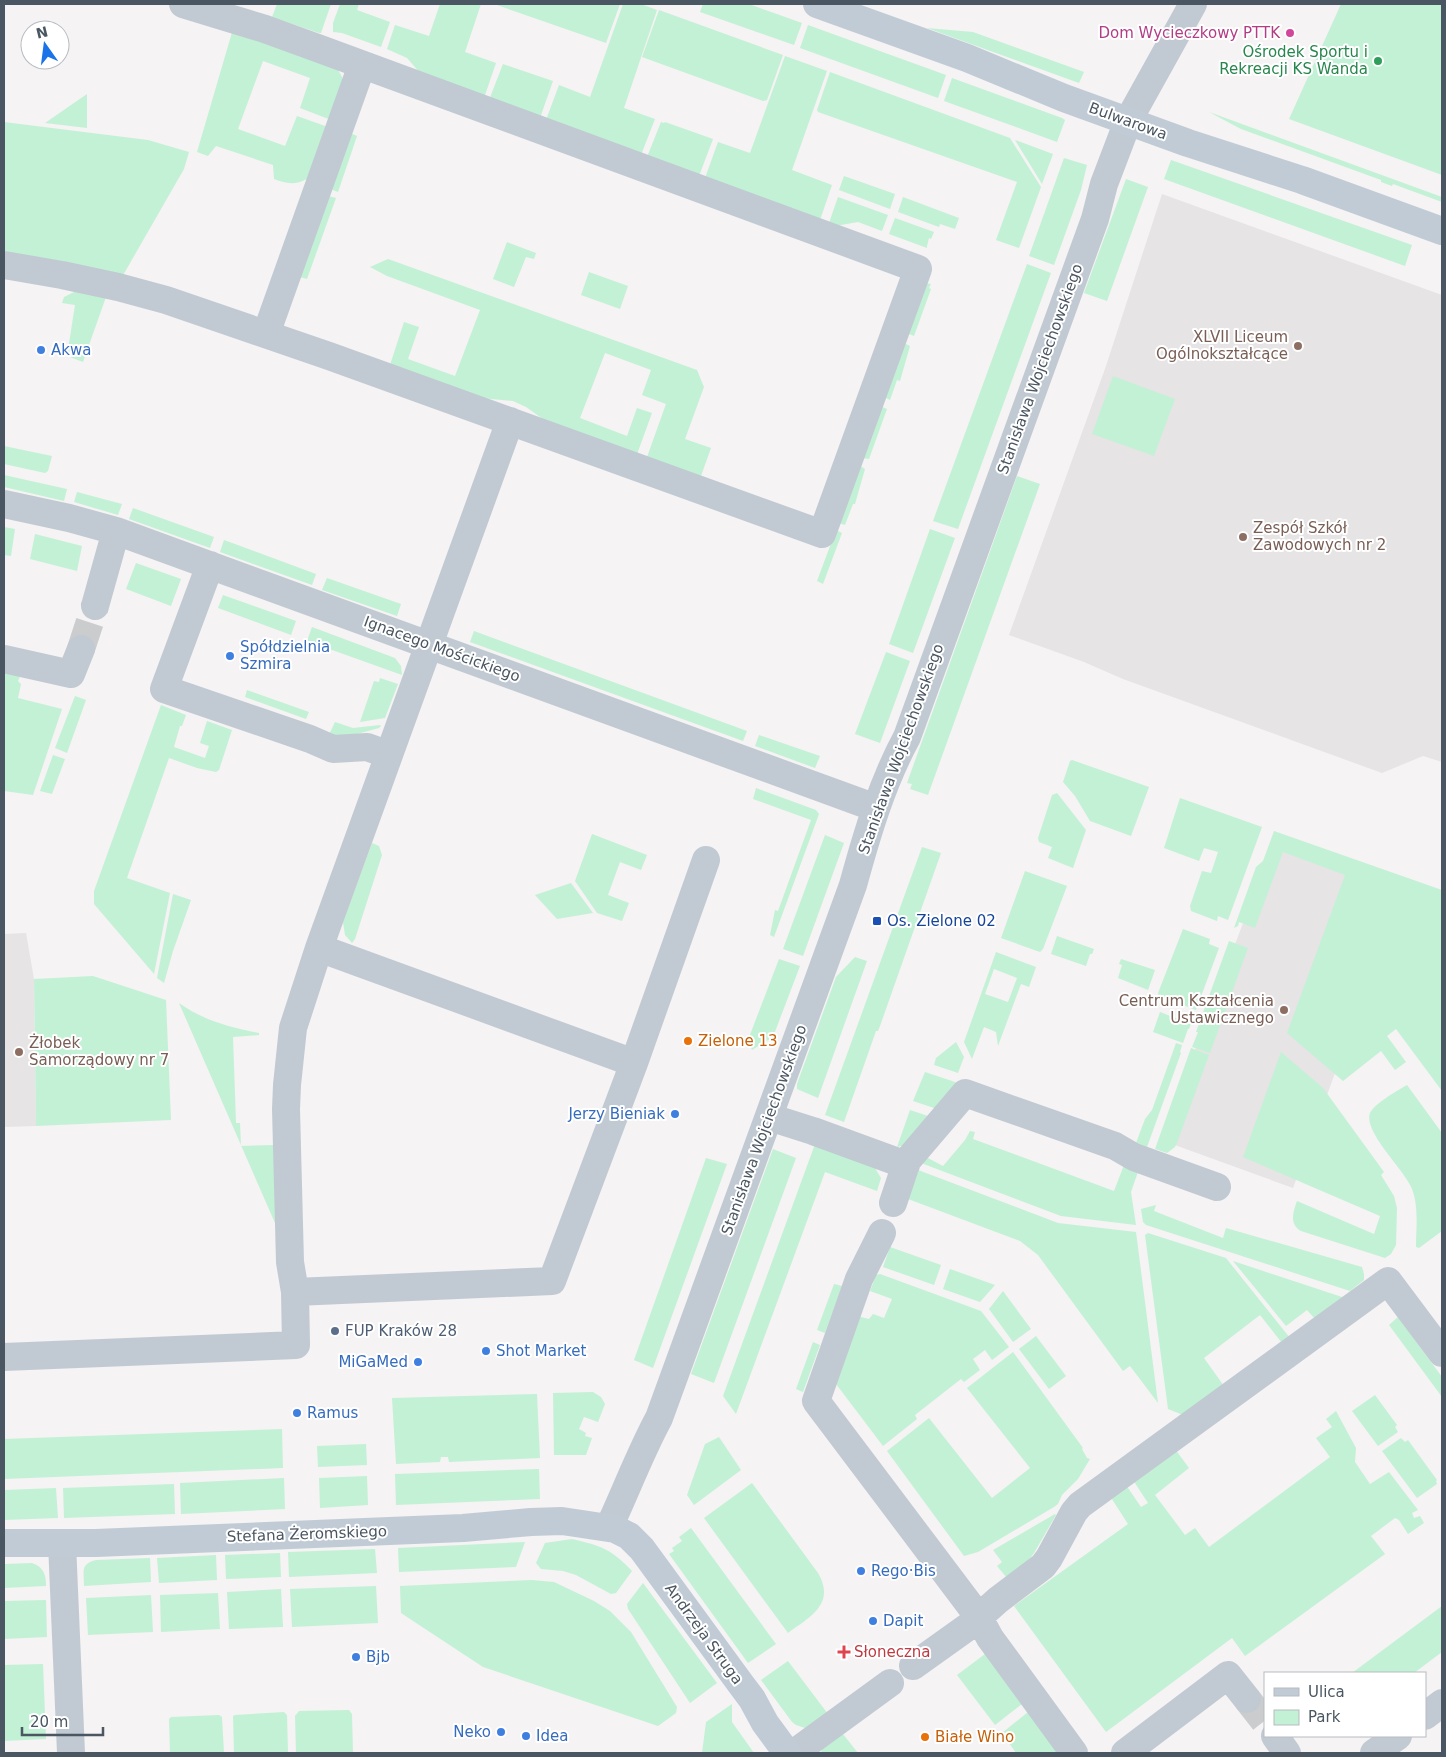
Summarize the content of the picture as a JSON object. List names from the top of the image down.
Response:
{
  "streets": {
    "street": [
      "Bulwarowa",
      "Stanisława Wojciechowskiego",
      "Ignacego Mościckiego",
      "Stefana Żeromskiego",
      "Andrzeja Struga"
    ]
  },
  "crossings": [
    ["Bulwarowa", "Stanisława Wojciechowskiego"],
    ["Stanisława Wojciechowskiego", "Ignacego Mościckiego"],
    ["Stanisława Wojciechowskiego", "Stefana Żeromskiego"],
    ["Stanisława Wojciechowskiego", "Andrzeja Struga"],
    ["Stefana Żeromskiego", "Andrzeja Struga"]
  ],
  "places": {
    "other": [
      "Dom Wycieczkowy PTTK",
      "Ośrodek Sportu i Rekreacji KS Wanda",
      "XLVII Liceum Ogólnokształcące",
      "Akwa",
      "Zespół Szkół Zawodowych nr 2",
      "Spółdzielnia Szmira",
      "Centrum Kształcenia Ustawicznego",
      "Zielone 13",
      "Żłobek Samorządowy nr 7",
      "Jerzy Bieniak",
      "FUP Kraków 28",
      "Shot Market",
      "MiGaMed",
      "Ramus",
      "Rego·Bis",
      "Dapit",
      "Bjb",
      "Neko",
      "Idea",
      "Białe Wino"
    ],
    "transit": ["Os. Zielone 02"],
    "health": ["Słoneczna"]
  },
  "legend": ["Ulica", "Park"],
  "scale_bar": "20 m",
  "north": "top"
}
